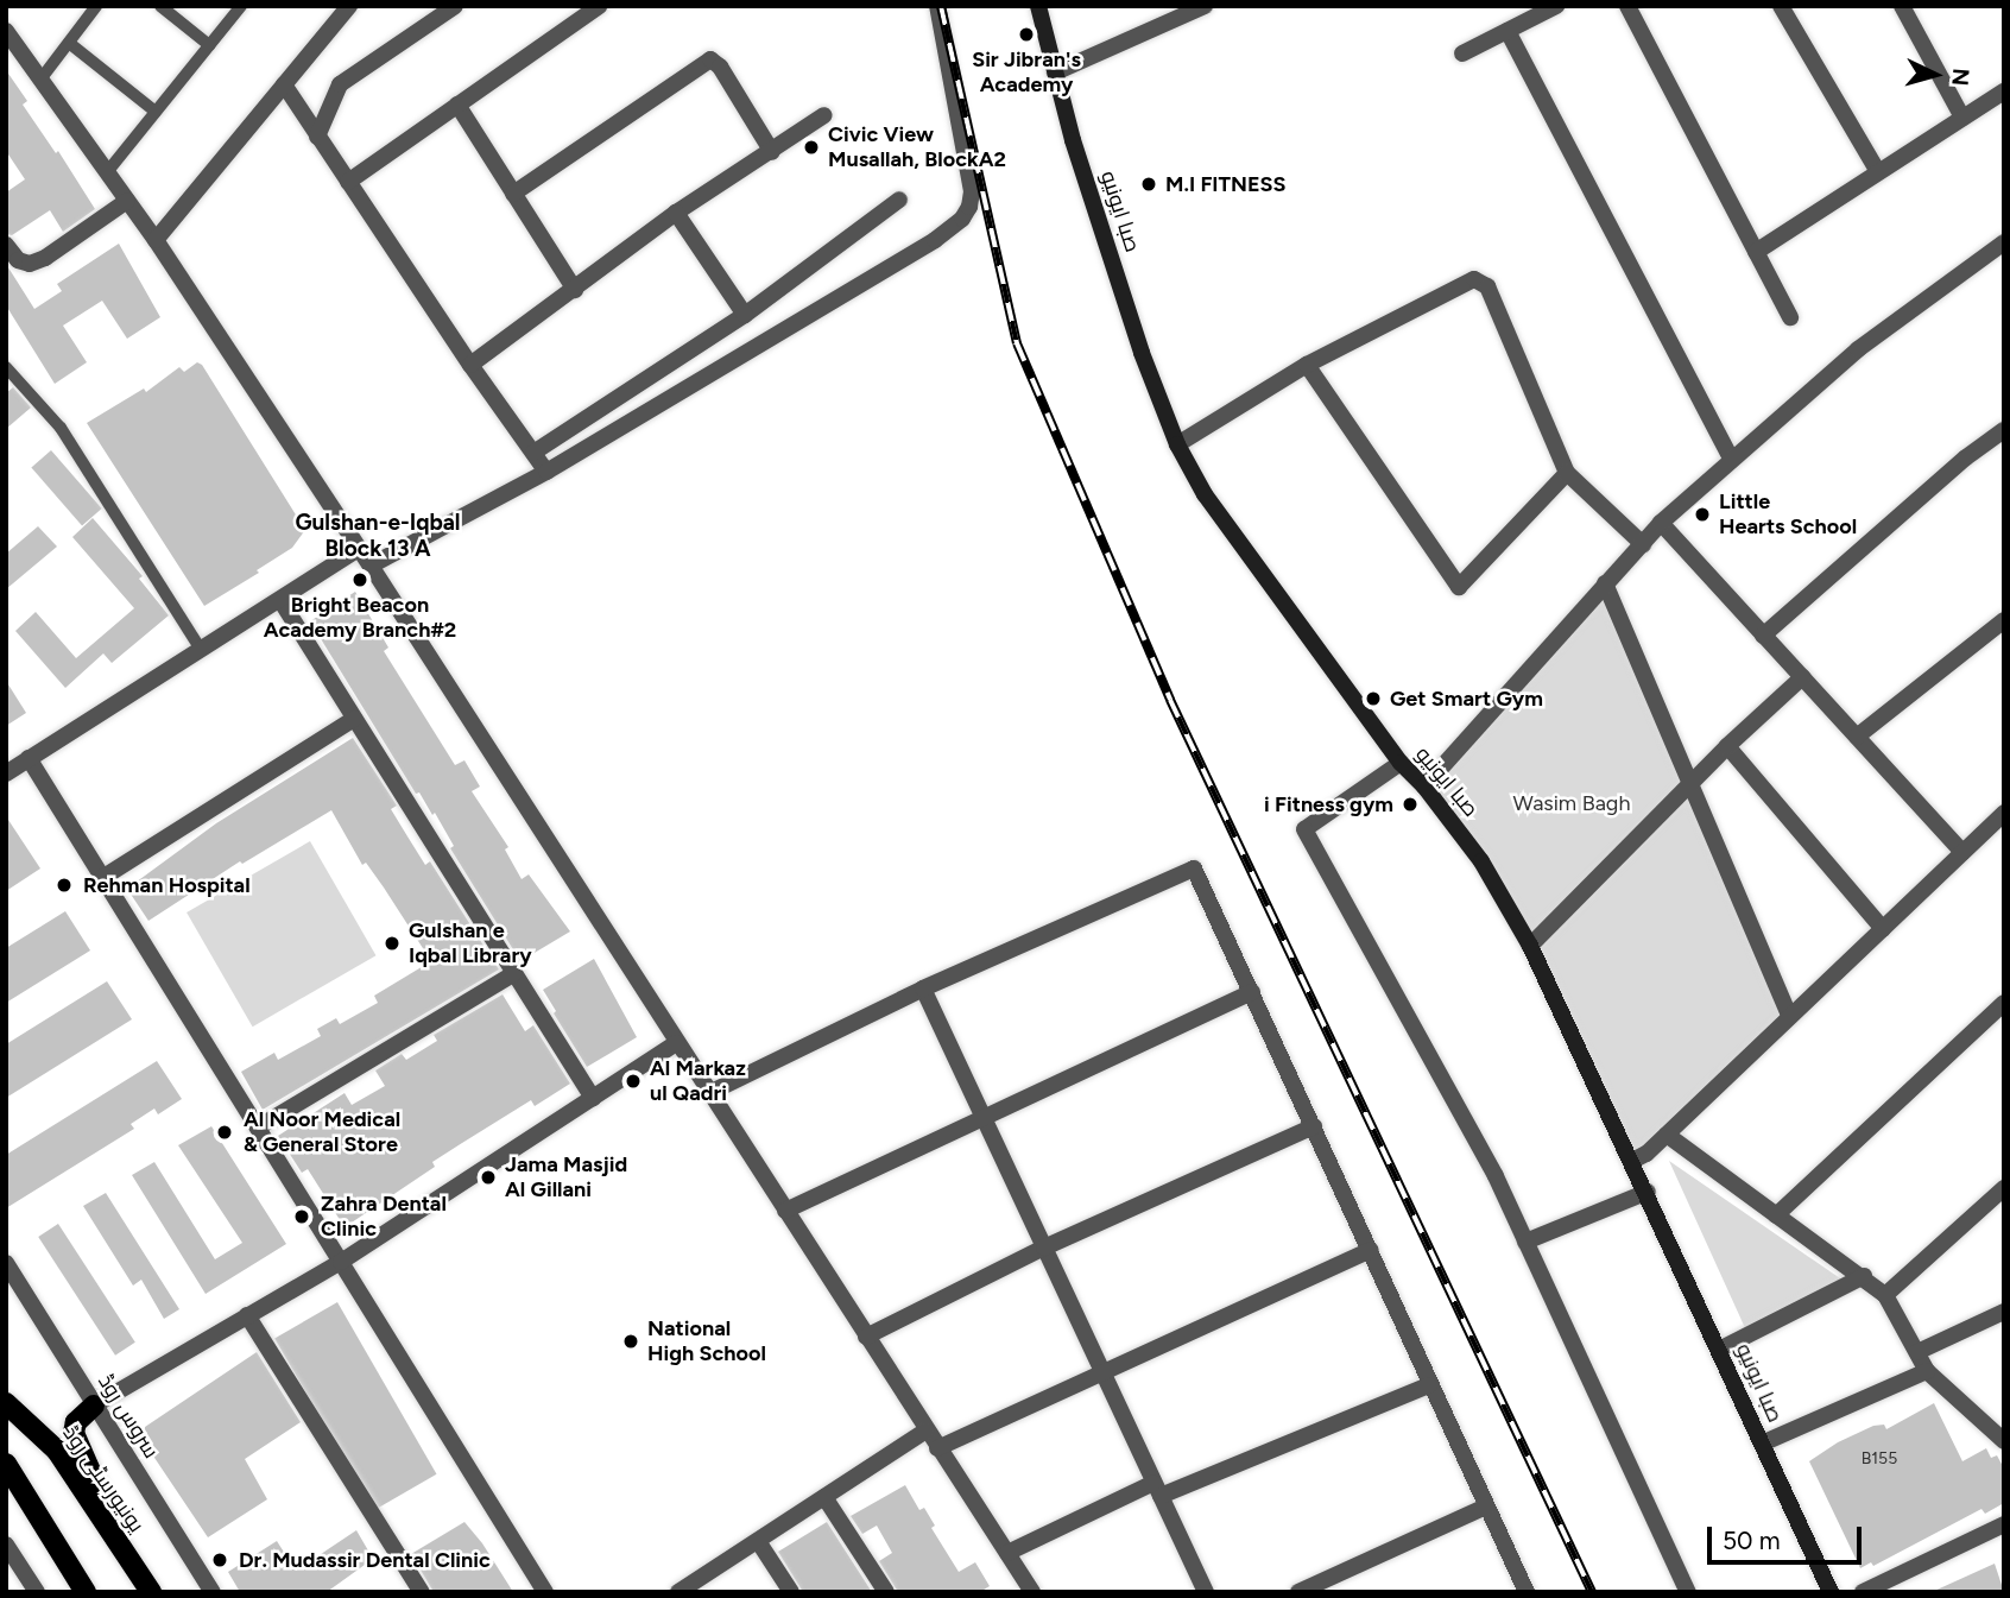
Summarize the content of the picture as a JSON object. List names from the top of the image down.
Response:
{
  "streets": {
    "main road": ["صبا ایونیو", "یونیورسٹی روڈ"],
    "street": ["سروس روڈ"]
  },
  "districts": ["Gulshan-e-Iqbal Block 13 A"],
  "parks": ["Wasim Bagh"],
  "places": [
    "Sir Jibran's Academy",
    "Civic View Musallah, BlockA2",
    "M.I FITNESS",
    "Little Hearts School",
    "Bright Beacon Academy Branch#2",
    "Get Smart Gym",
    "i Fitness gym",
    "Rehman Hospital",
    "Gulshan e Iqbal Library",
    "Al Markaz ul Qadri",
    "Al Noor Medical & General Store",
    "Jama Masjid Al Gillani",
    "Zahra Dental Clinic",
    "National High School",
    "Dr. Mudassir Dental Clinic"
  ],
  "house_numbers": ["B155"],
  "scale_bar": "50 m",
  "north": "right"
}
